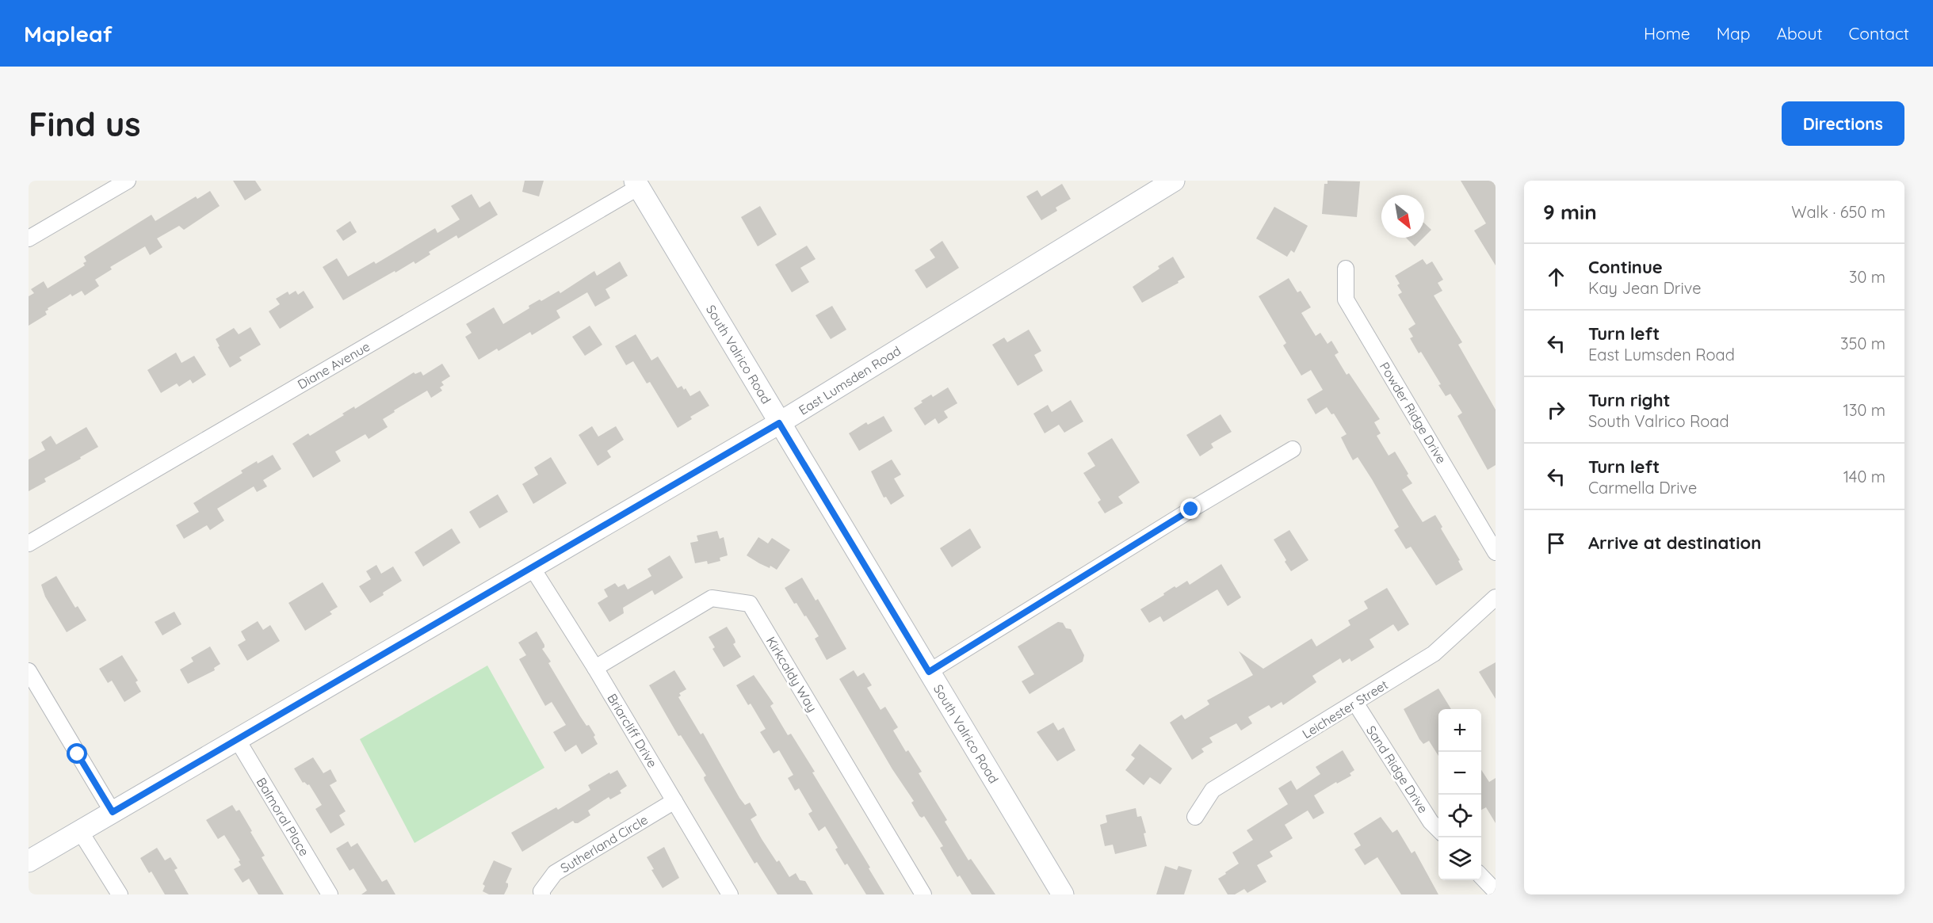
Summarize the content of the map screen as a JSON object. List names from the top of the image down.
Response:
{
  "streets": {
    "street": [
      "South Valrico Road",
      "Diane Avenue",
      "East Lumsden Road",
      "Powder Ridge Drive",
      "Kirkcaldy Way",
      "Leichester Street",
      "Briarcliff Drive",
      "Sand Ridge Drive",
      "Balmoral Place",
      "Sutherland Circle"
    ]
  },
  "crossings": [
    ["South Valrico Road", "Diane Avenue"],
    ["South Valrico Road", "East Lumsden Road"],
    ["East Lumsden Road", "Briarcliff Drive"],
    ["East Lumsden Road", "Balmoral Place"],
    ["Kirkcaldy Way", "Briarcliff Drive"],
    ["Leichester Street", "Sand Ridge Drive"],
    ["Briarcliff Drive", "Sutherland Circle"]
  ],
  "north": "bottom right",
  "page": {
    "header": "Mapleaf",
    "nav": [
      "Home",
      "Map",
      "About",
      "Contact"
    ],
    "buttons": "Directions",
    "title": "Find us",
    "heading": ["9 min", "Walk · 650 m"],
    "list": [
      ["Continue", "Kay Jean Drive", "30 m"],
      ["Turn left", "East Lumsden Road", "350 m"],
      ["Turn right", "South Valrico Road", "130 m"],
      ["Turn left", "Carmella Drive", "140 m"],
      "Arrive at destination"
    ],
    "map_buttons": ["+", "−"]
  }
}
